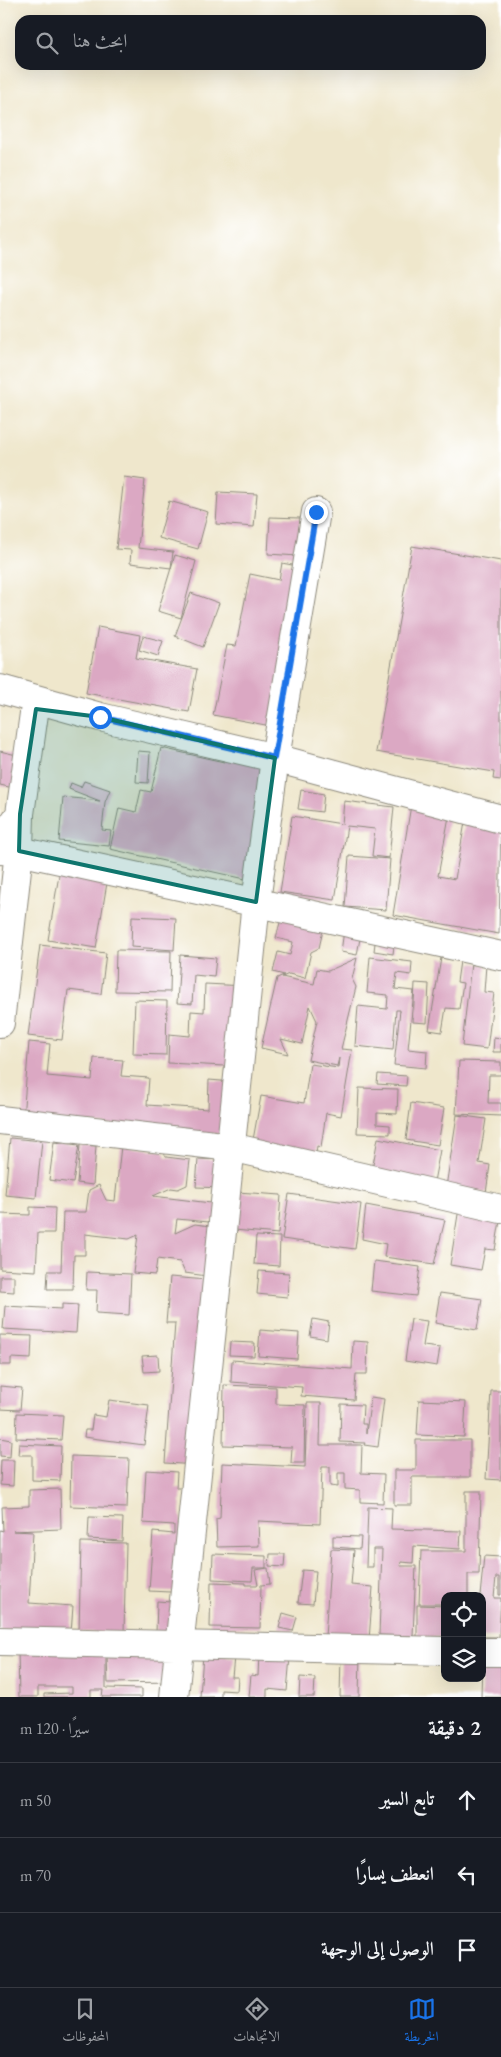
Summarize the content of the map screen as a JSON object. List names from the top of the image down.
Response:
{
  "page": {
    "search": "ابحث هنا",
    "heading": ["2 دقيقة", "سيرًا · 120 m"],
    "list": [
      ["تابع السير", "50 m"],
      ["انعطف يسارًا", "70 m"],
      "الوصول إلى الوجهة"
    ],
    "nav": ["الخريطة", "الاتجاهات", "المحفوظات"]
  }
}
